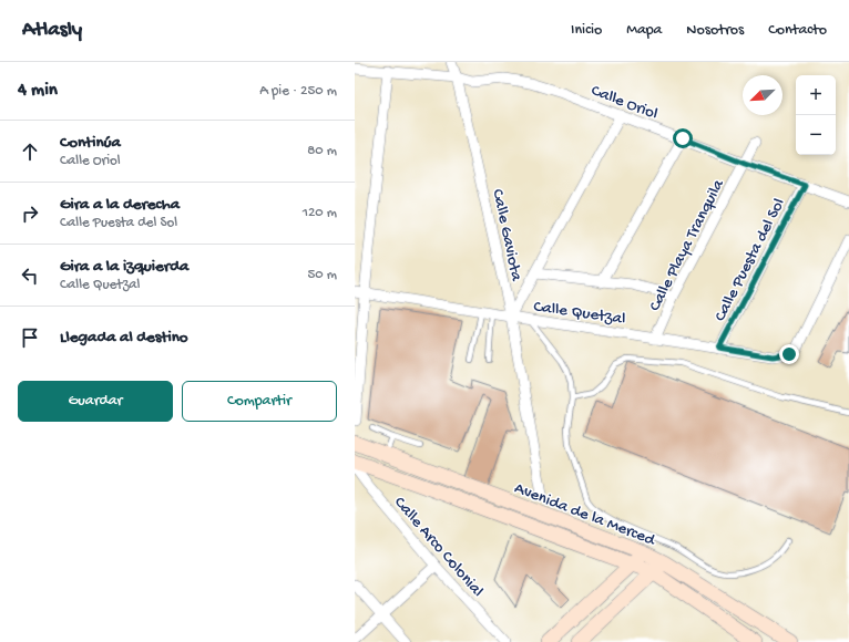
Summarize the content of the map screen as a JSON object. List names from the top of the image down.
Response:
{
  "streets": {
    "street": [
      "Calle Oriol",
      "Calle Gaviota",
      "Calle Playa Tranquila",
      "Calle Puesta del Sol",
      "Calle Quetzal",
      "Avenida de la Merced",
      "Calle Arco Colonial"
    ]
  },
  "crossings": [
    ["Calle Oriol", "Calle Gaviota"],
    ["Calle Oriol", "Calle Playa Tranquila"],
    ["Calle Oriol", "Calle Puesta del Sol"],
    ["Calle Gaviota", "Calle Quetzal"],
    ["Calle Playa Tranquila", "Calle Quetzal"],
    ["Calle Puesta del Sol", "Calle Quetzal"]
  ],
  "north": "bottom left",
  "page": {
    "header": "Atlasly",
    "nav": [
      "Inicio",
      "Mapa",
      "Nosotros",
      "Contacto"
    ],
    "heading": ["4 min", "A pie · 250 m"],
    "map_buttons": ["+", "−"],
    "list": [
      ["Continúa", "Calle Oriol", "80 m"],
      ["Gira a la derecha", "Calle Puesta del Sol", "120 m"],
      ["Gira a la izquierda", "Calle Quetzal", "50 m"],
      "Llegada al destino"
    ],
    "buttons": ["Guardar", "Compartir"]
  }
}
